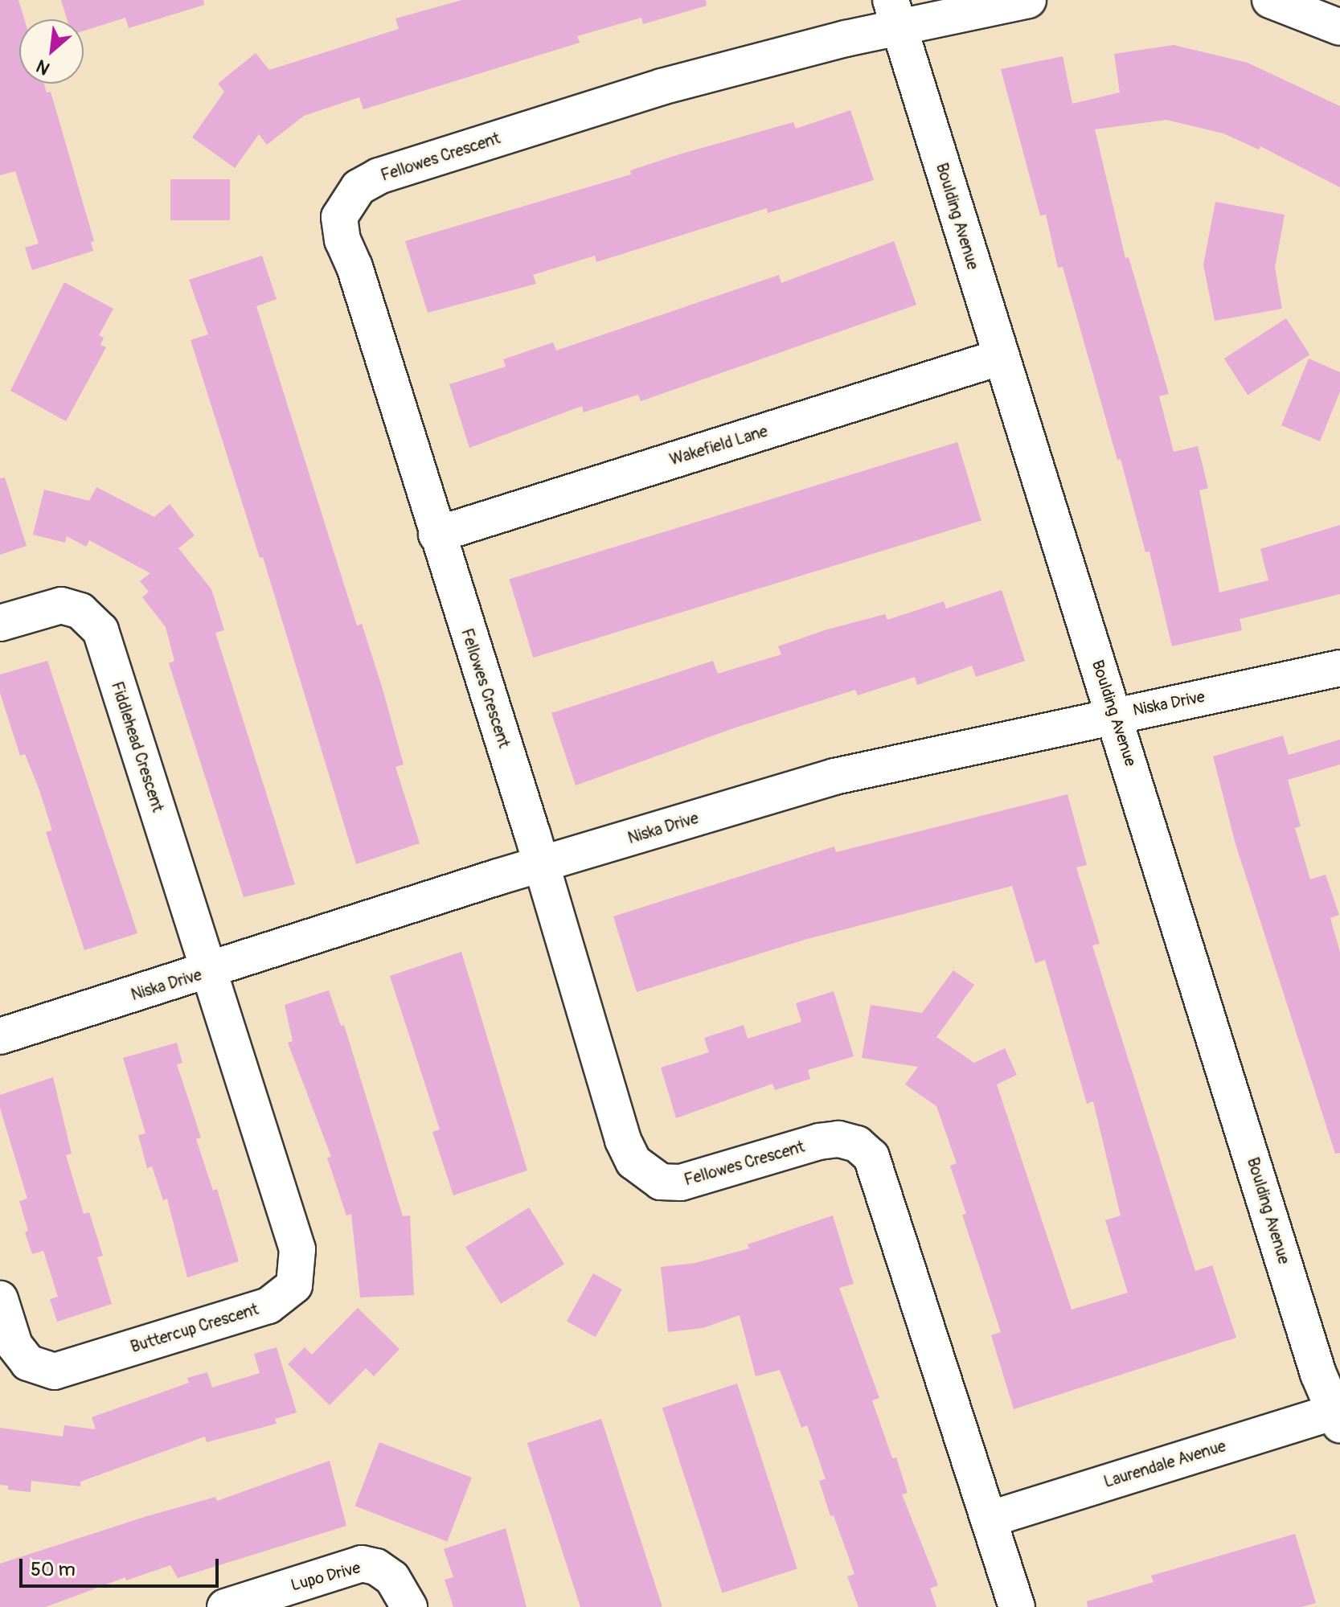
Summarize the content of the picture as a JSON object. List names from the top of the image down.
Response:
{
  "streets": {
    "street": [
      "Fellowes Crescent",
      "Boulding Avenue",
      "Wakefield Lane",
      "Niska Drive",
      "Fiddlehead Crescent",
      "Buttercup Crescent",
      "Laurendale Avenue",
      "Lupo Drive"
    ]
  },
  "crossings": [
    ["Fellowes Crescent", "Boulding Avenue"],
    ["Fellowes Crescent", "Wakefield Lane"],
    ["Fellowes Crescent", "Niska Drive"],
    ["Fellowes Crescent", "Laurendale Avenue"],
    ["Boulding Avenue", "Wakefield Lane"],
    ["Boulding Avenue", "Niska Drive"],
    ["Boulding Avenue", "Laurendale Avenue"],
    ["Niska Drive", "Fiddlehead Crescent"],
    ["Niska Drive", "Buttercup Crescent"],
    ["Fiddlehead Crescent", "Buttercup Crescent"]
  ],
  "scale_bar": "50 m",
  "north": "bottom left"
}
